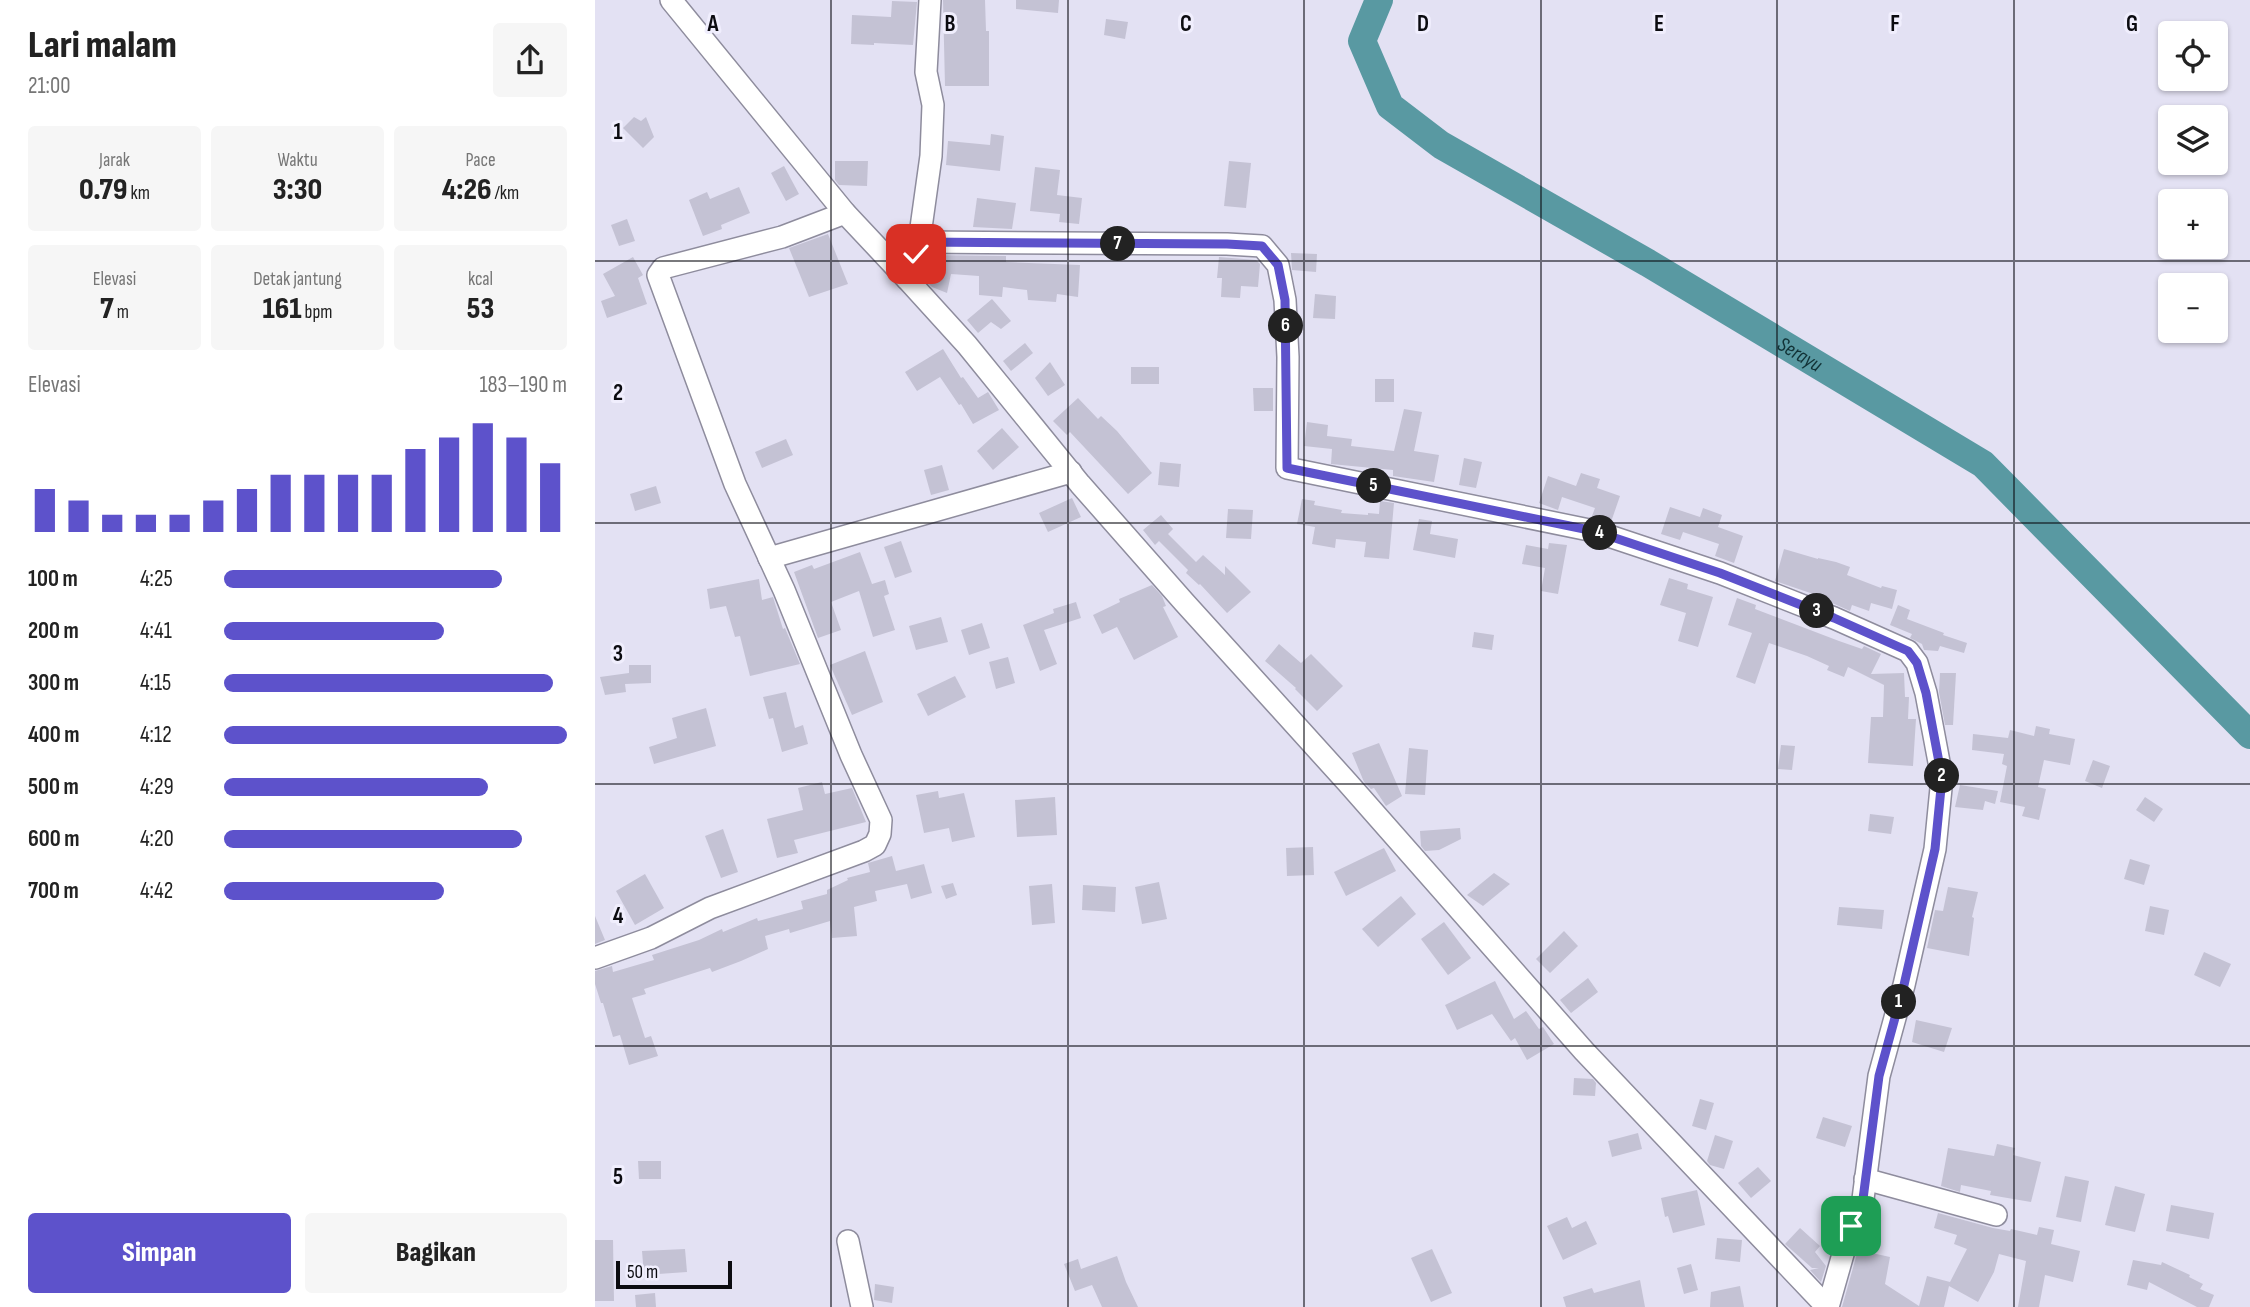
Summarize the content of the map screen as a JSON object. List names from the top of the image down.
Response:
{
  "water": ["Serayu"],
  "scale_bar": "50 m",
  "page": {
    "heading": ["Lari malam", "21:00"],
    "map_buttons": ["+", "−"],
    "stats": [
      ["Jarak", "0.79 km"],
      ["Waktu", "3:30"],
      ["Pace", "4:26 /km"],
      ["Elevasi", "7 m"],
      ["Detak jantung", "161 bpm"],
      ["kcal", "53"]
    ],
    "pins": [
      "7",
      "6",
      "5",
      "4",
      "3",
      "2",
      "1"
    ],
    "chart": ["Elevasi", "183–190 m"],
    "list": [
      {
        "name": "100 m",
        "note": "4:25"
      },
      {
        "name": "200 m",
        "note": "4:41"
      },
      {
        "name": "300 m",
        "note": "4:15"
      },
      {
        "name": "400 m",
        "note": "4:12"
      },
      {
        "name": "500 m",
        "note": "4:29"
      },
      {
        "name": "600 m",
        "note": "4:20"
      },
      {
        "name": "700 m",
        "note": "4:42"
      }
    ],
    "buttons": ["Simpan", "Bagikan"],
    "scale": "50 m"
  },
  "grid": {
    "columns": [
      "A",
      "B",
      "C",
      "D",
      "E",
      "F",
      "G"
    ],
    "rows": [
      "1",
      "2",
      "3",
      "4",
      "5"
    ]
  }
}
